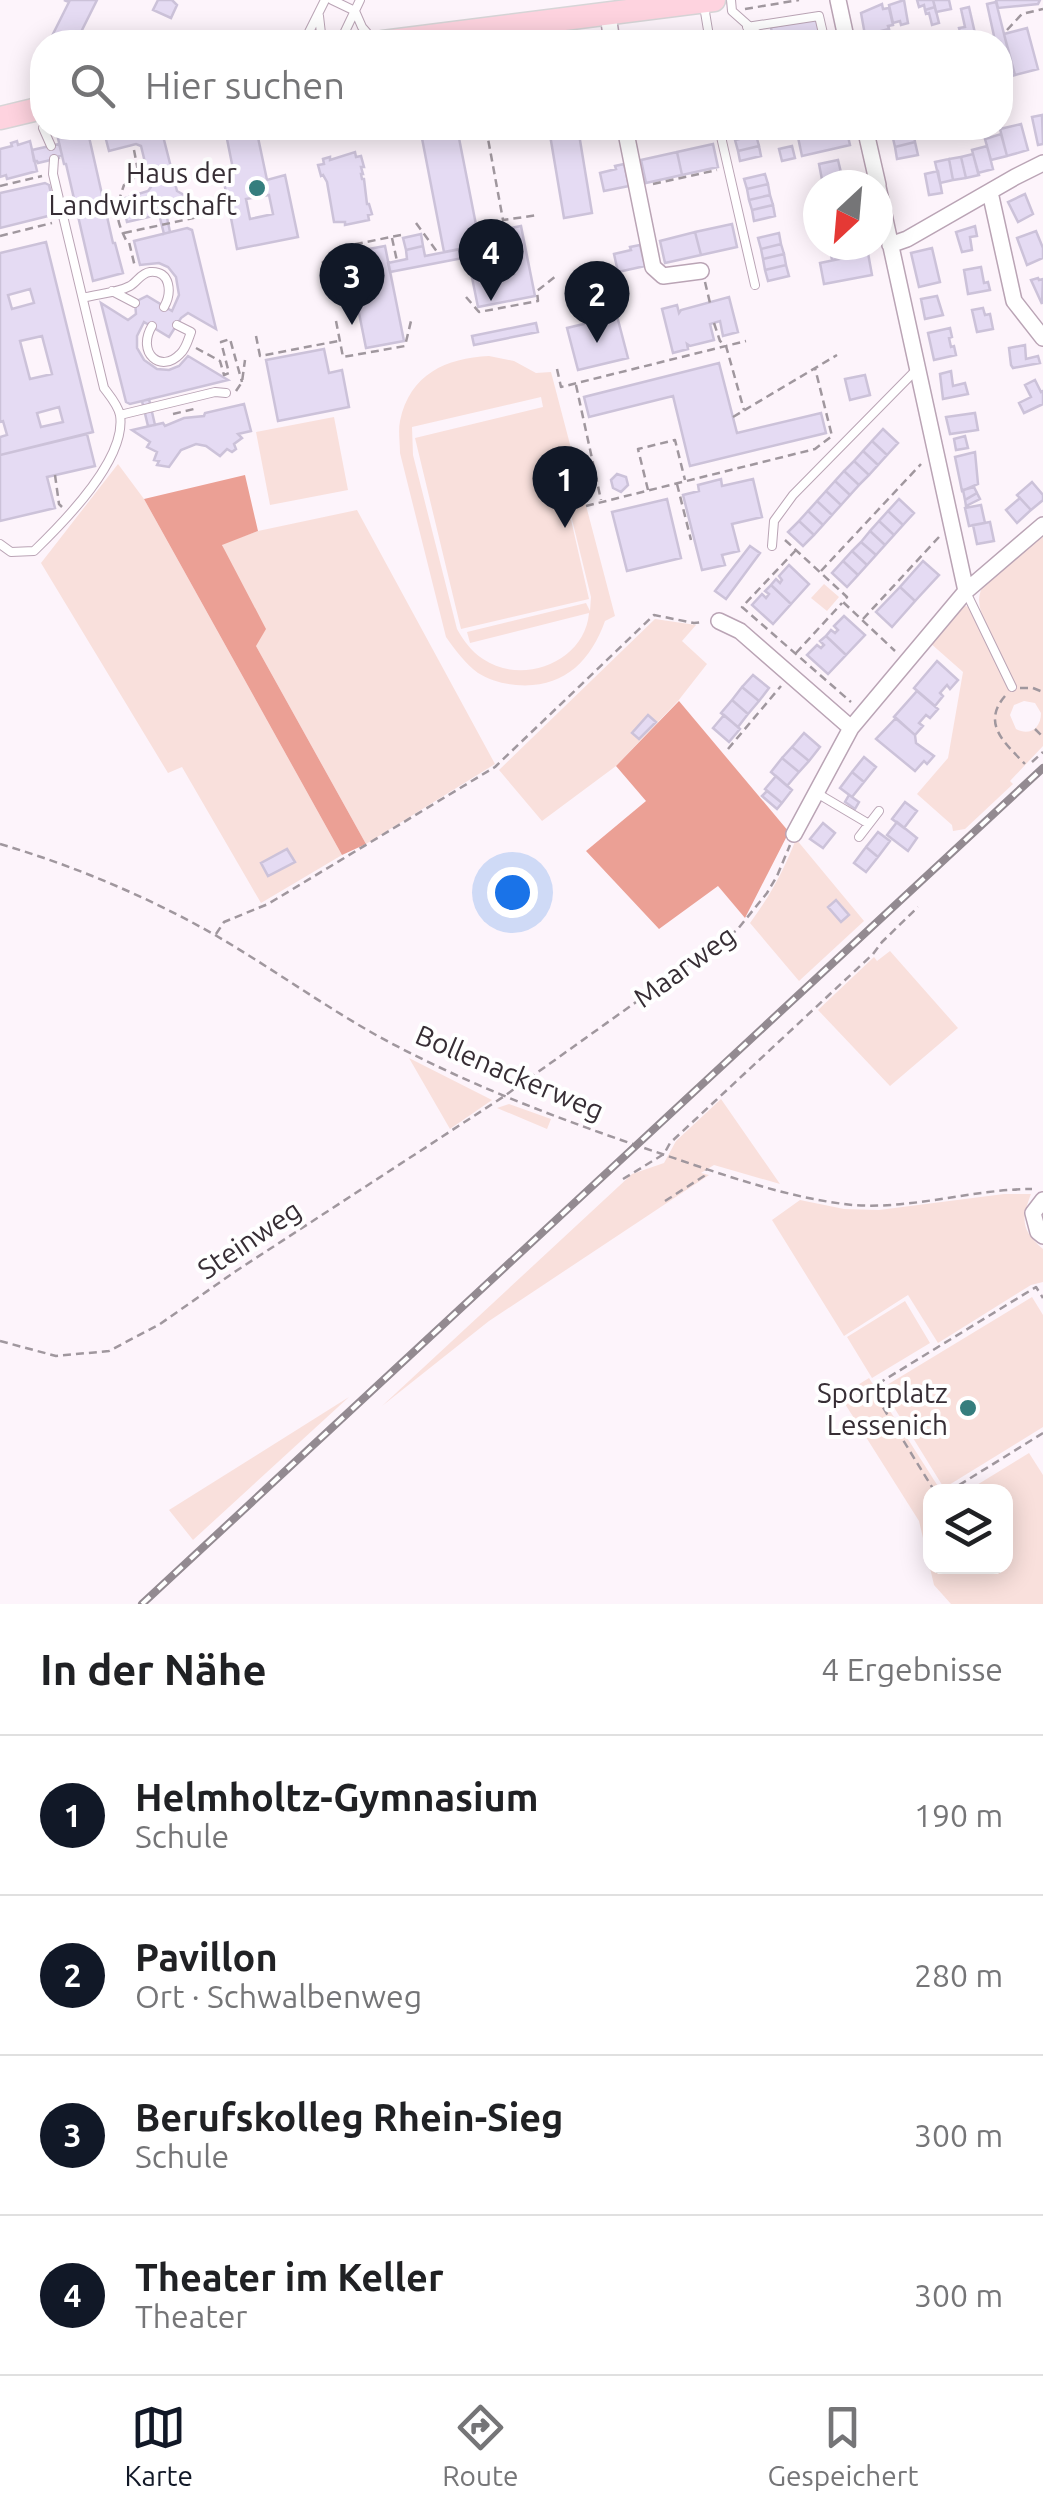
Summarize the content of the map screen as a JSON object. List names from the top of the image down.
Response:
{
  "streets": {
    "path": ["Maarweg", "Bollenackerweg", "Steinweg"]
  },
  "crossings": [
    ["Maarweg", "Bollenackerweg"],
    ["Maarweg", "Steinweg"],
    ["Bollenackerweg", "Steinweg"]
  ],
  "places": ["Haus der Landwirtschaft", "Sportplatz Lessenich"],
  "north": "bottom left",
  "page": {
    "search": "Hier suchen",
    "pins": [
      "4",
      "3",
      "2",
      "1"
    ],
    "heading": ["In der Nähe", "4 Ergebnisse"],
    "list": [
      {
        "mark": "1",
        "name": "Helmholtz-Gymnasium",
        "note": "Schule",
        "value": "190 m"
      },
      {
        "mark": "2",
        "name": "Pavillon",
        "note": "Ort · Schwalbenweg",
        "value": "280 m"
      },
      {
        "mark": "3",
        "name": "Berufskolleg Rhein-Sieg",
        "note": "Schule",
        "value": "300 m"
      },
      {
        "mark": "4",
        "name": "Theater im Keller",
        "note": "Theater",
        "value": "300 m"
      }
    ],
    "nav": ["Karte", "Route", "Gespeichert"]
  }
}
